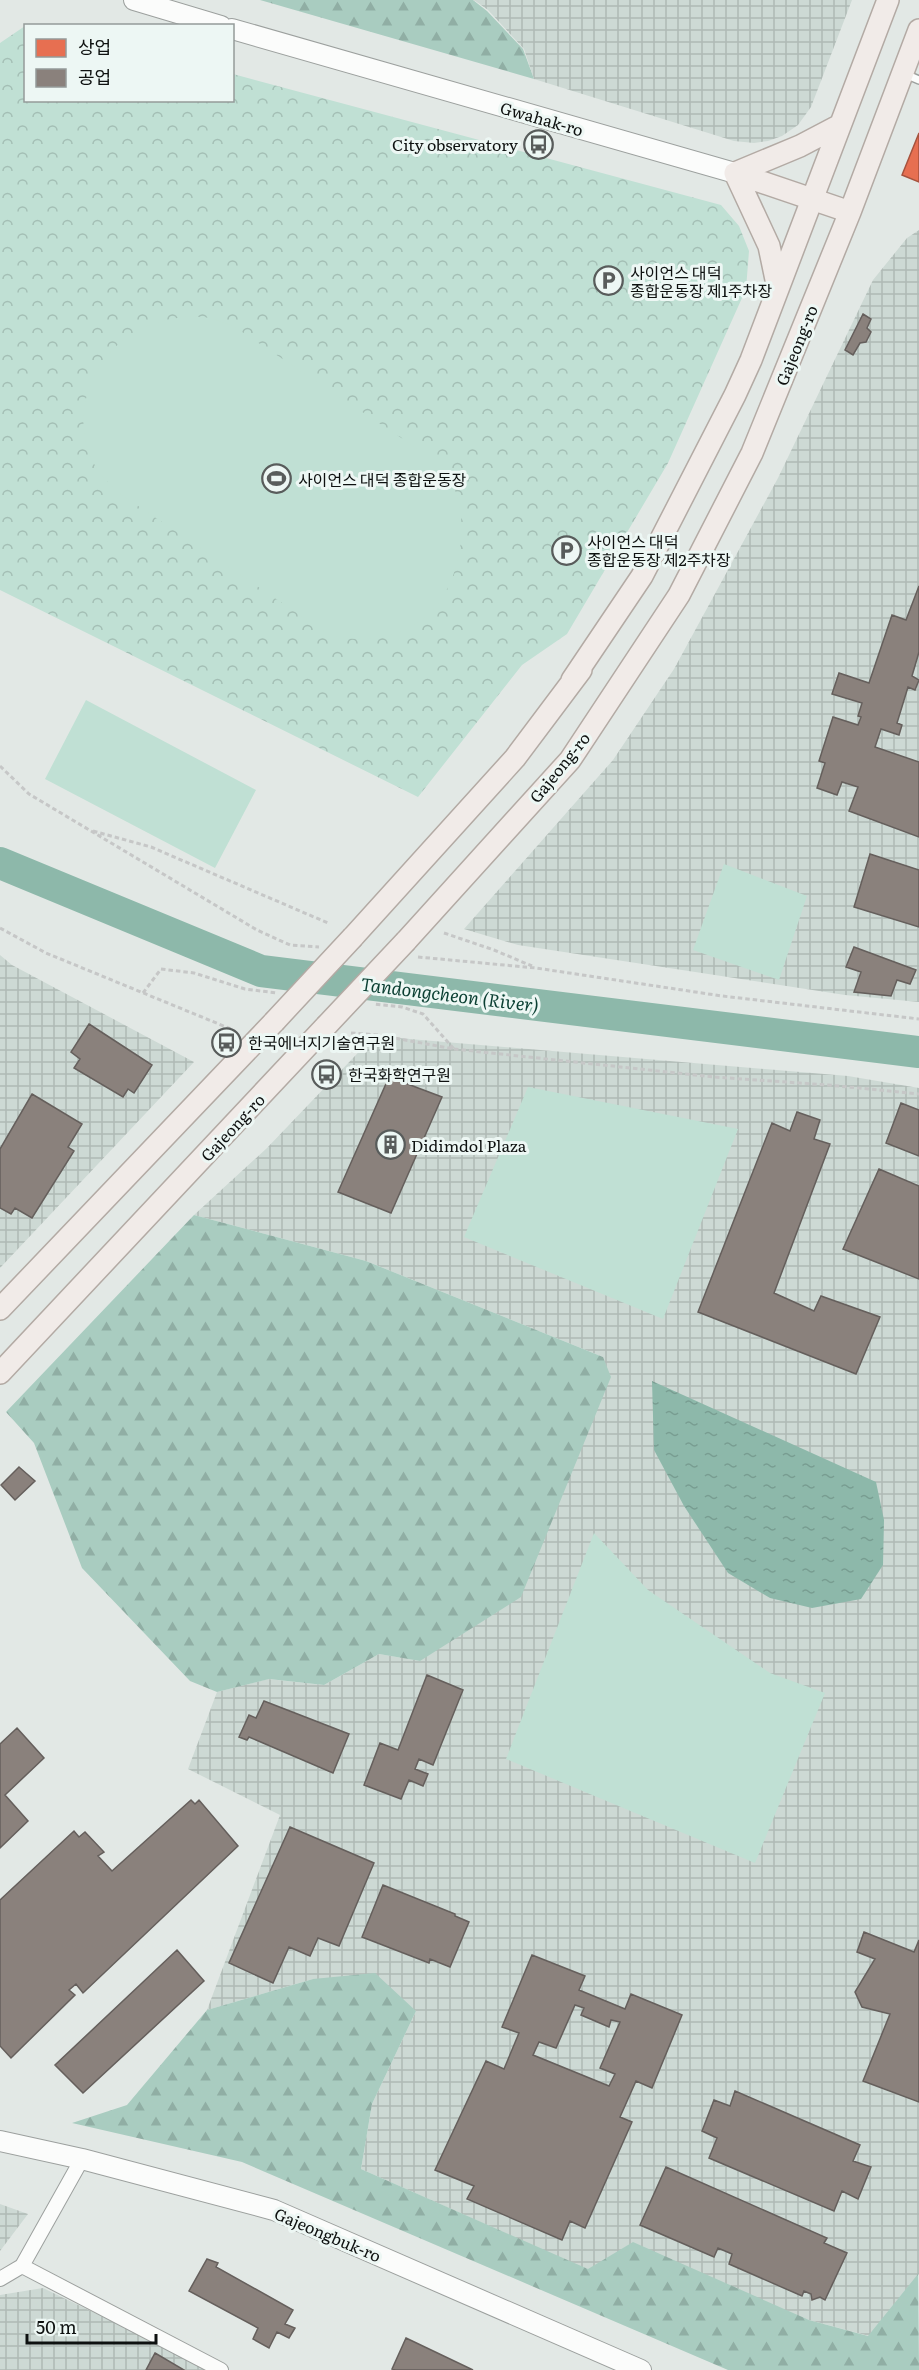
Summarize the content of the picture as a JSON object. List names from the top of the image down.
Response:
{
  "streets": {
    "main road": ["Gwahak-ro", "Gajeong-ro", "Gajeongbuk-ro"]
  },
  "crossings": [
    ["Gwahak-ro", "Gajeong-ro"]
  ],
  "water": ["Tandongcheon (River)"],
  "places": {
    "bus stop": ["City observatory", "한국에너지기술연구원", "한국화학연구원"],
    "parking": ["사이언스 대덕 종합운동장 제1주차장", "사이언스 대덕 종합운동장 제2주차장"],
    "sports": ["사이언스 대덕 종합운동장"],
    "building": ["Didimdol Plaza"]
  },
  "legend": ["상업", "공업"],
  "scale_bar": "50 m"
}
